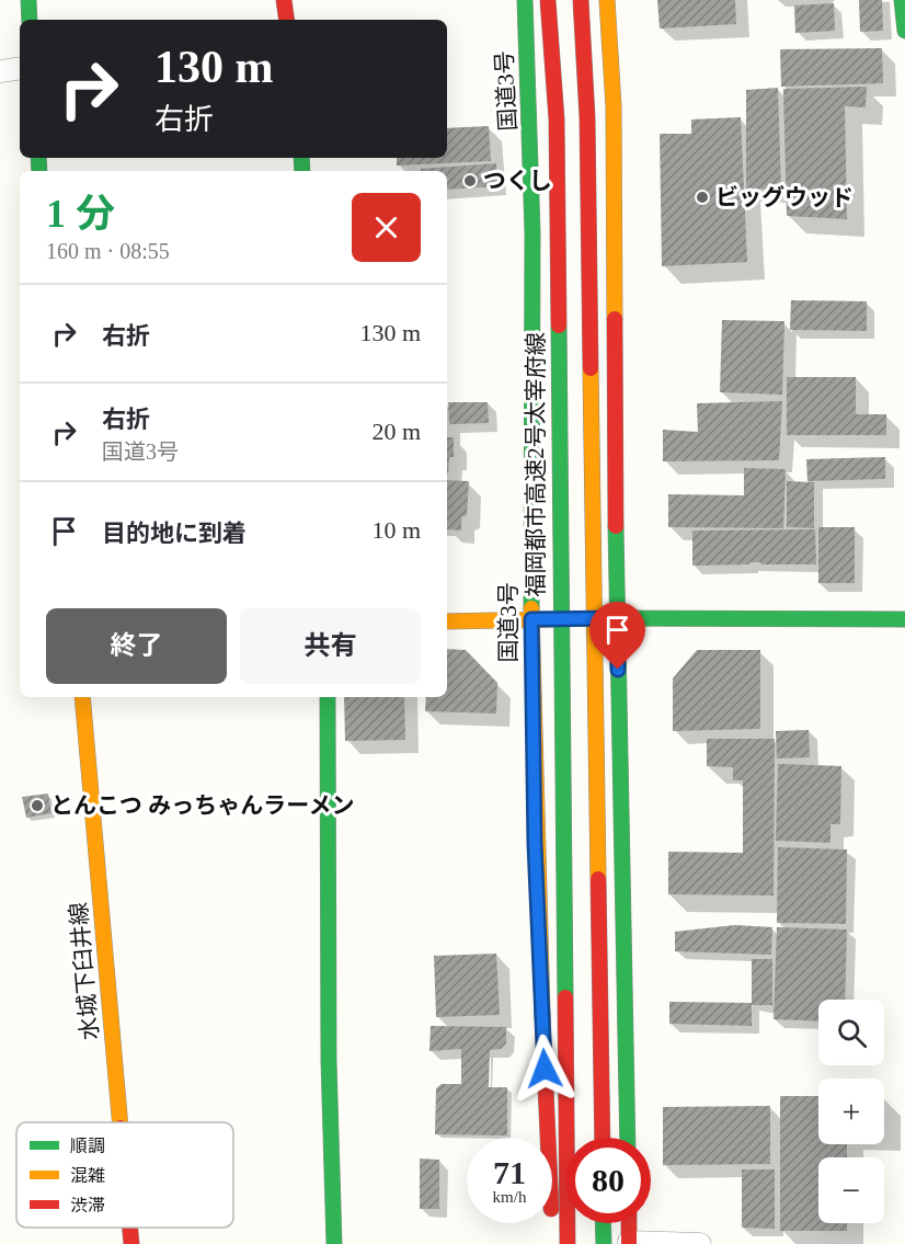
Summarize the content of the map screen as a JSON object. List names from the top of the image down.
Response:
{
  "streets": {
    "main road": ["国道3号", "福岡都市高速2号太宰府線", "水城下臼井線"]
  },
  "places": ["つくし", "ビッグウッド", "とんこつ みっちゃんラーメン"],
  "legend": ["順調", "混雑", "渋滞"],
  "page": {
    "turn": ["130 m", "右折"],
    "heading": ["1 分", "160 m · 08:55"],
    "list": [
      {
        "name": "右折",
        "value": "130 m"
      },
      {
        "name": "右折",
        "note": "国道3号",
        "value": "20 m"
      },
      {
        "name": "目的地に到着",
        "value": "10 m"
      }
    ],
    "buttons": ["終了", "共有"],
    "map_buttons": ["+", "−"],
    "speed": "71 km/h",
    "limit": "80"
  }
}
